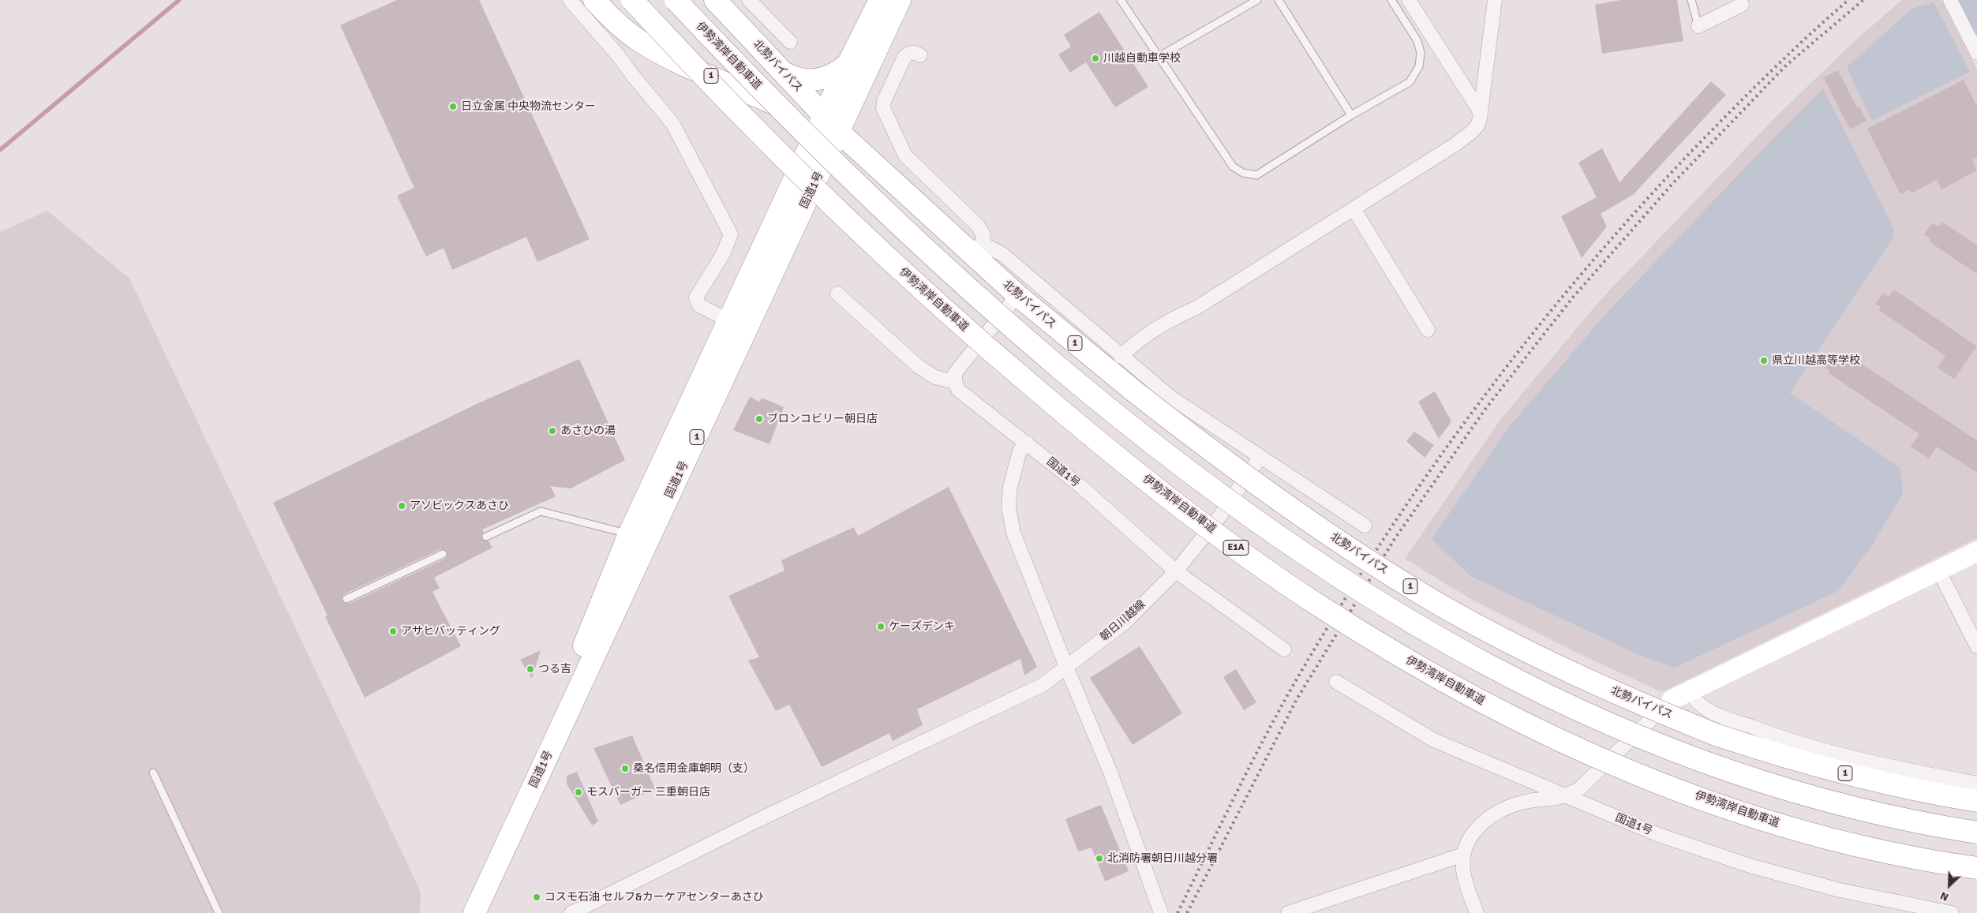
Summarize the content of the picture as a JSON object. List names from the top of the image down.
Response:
{
  "streets": {
    "highway": [
      "伊勢湾岸自動車道",
      "北勢バイパス",
      "1",
      "国道1号",
      "E1A"
    ],
    "street": ["朝日川越線"]
  },
  "crossings": [
    ["北勢バイパス", "1"],
    ["北勢バイパス", "国道1号"],
    ["国道1号", "朝日川越線"]
  ],
  "places": [
    "川越自動車学校",
    "日立金属 中央物流センター",
    "県立川越高等学校",
    "ブロンコビリー朝日店",
    "あさひの湯",
    "アソビックスあさひ",
    "ケーズデンキ",
    "アサヒバッティング",
    "つる吉",
    "桑名信用金庫朝明（支）",
    "モスバーガー 三重朝日店",
    "北消防署朝日川越分署",
    "コスモ石油 セルフ&カーケアセンターあさひ"
  ],
  "north": "bottom left"
}
